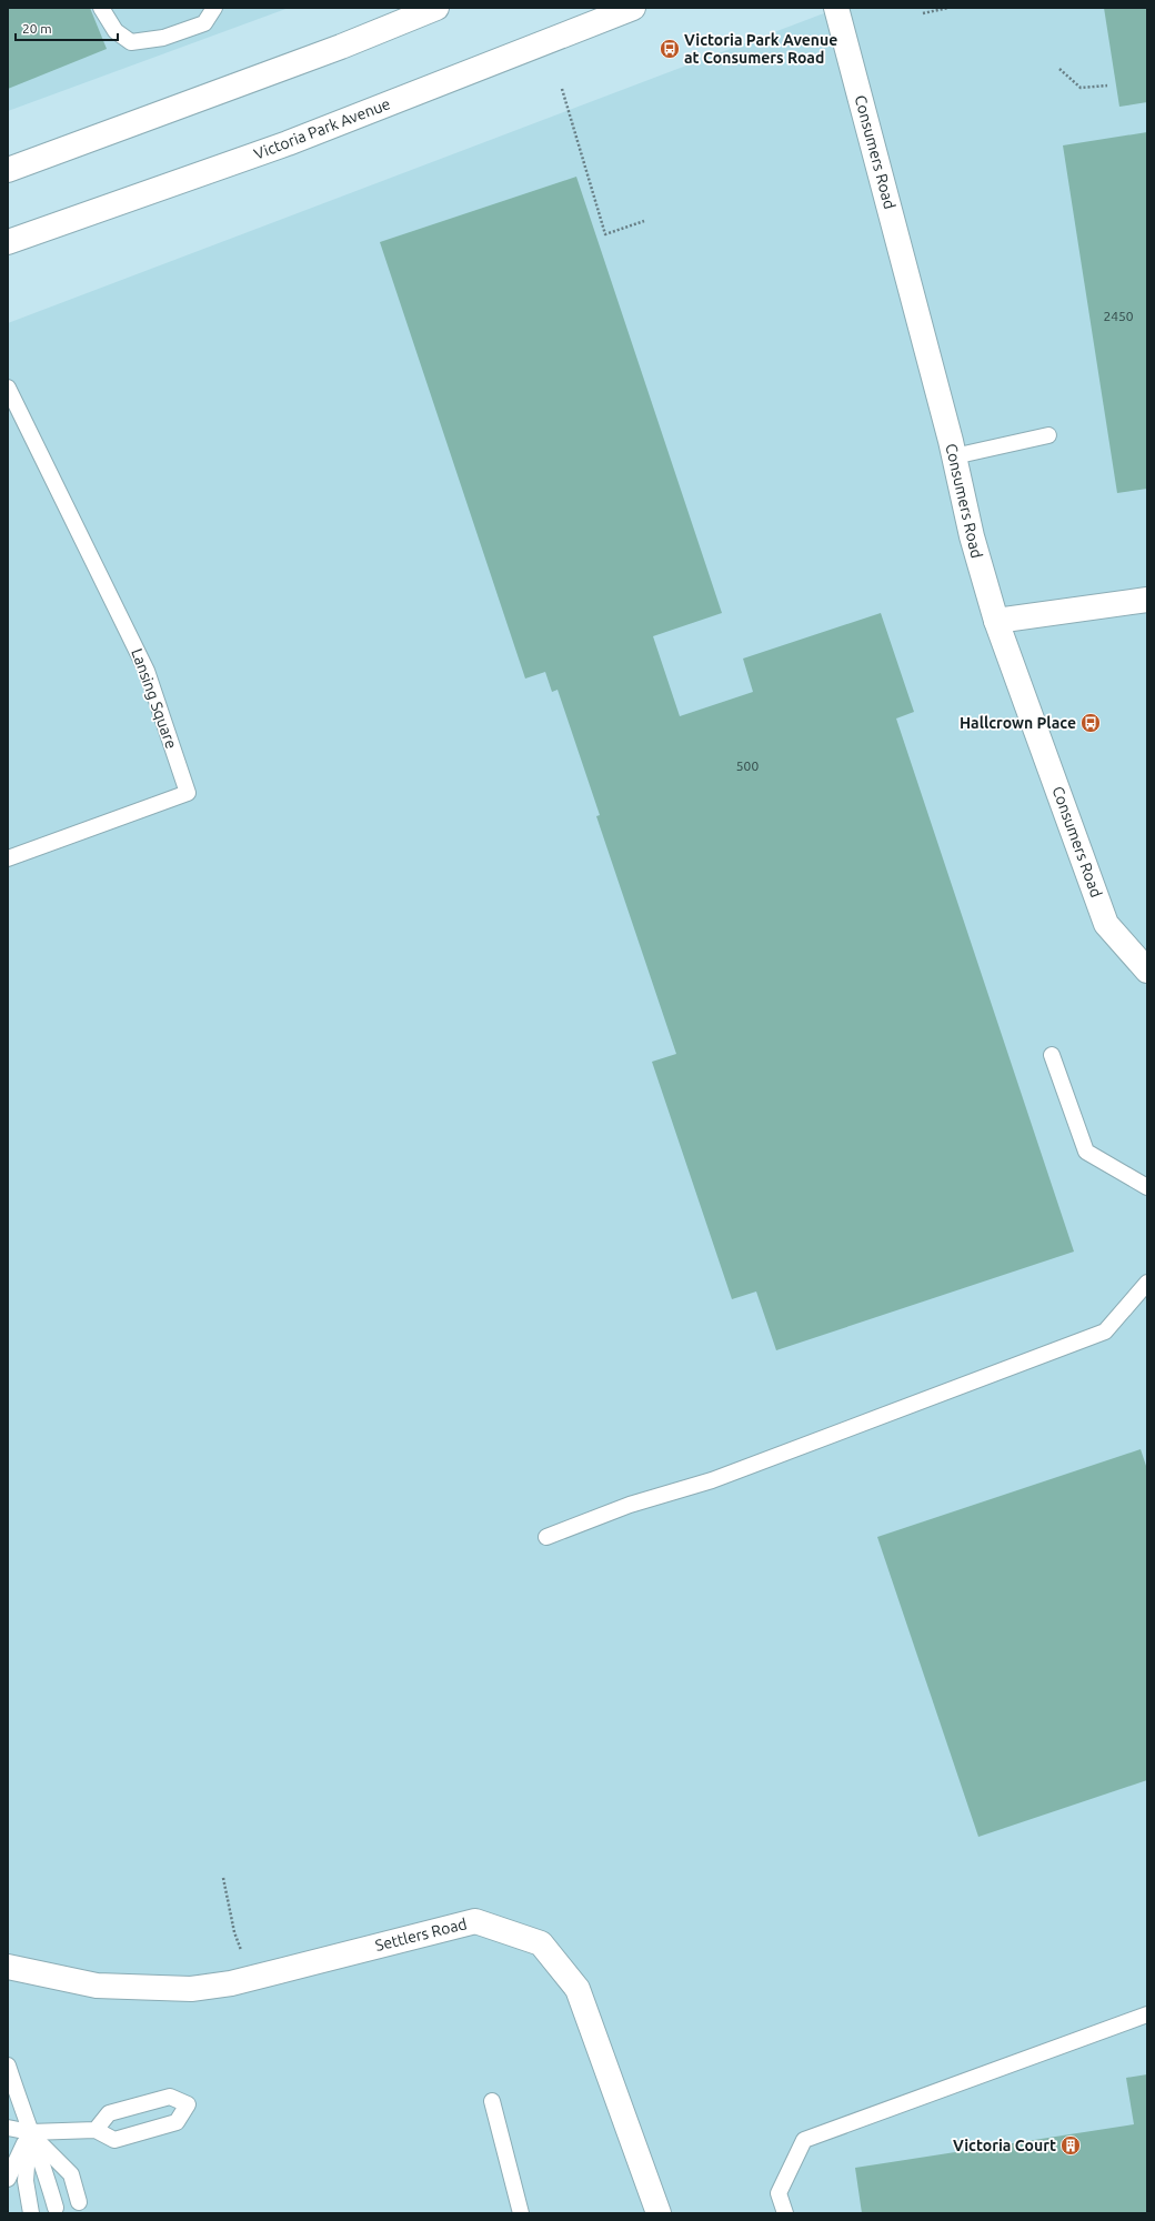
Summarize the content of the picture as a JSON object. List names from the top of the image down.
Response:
{
  "streets": {
    "street": ["Victoria Park Avenue", "Consumers Road", "Settlers Road"],
    "lane": ["Lansing Square"]
  },
  "places": {
    "bus stop": ["Victoria Park Avenue at Consumers Road", "Hallcrown Place"],
    "building": ["Victoria Court"]
  },
  "house_numbers": ["2450", "500"],
  "scale_bar": "20 m"
}
